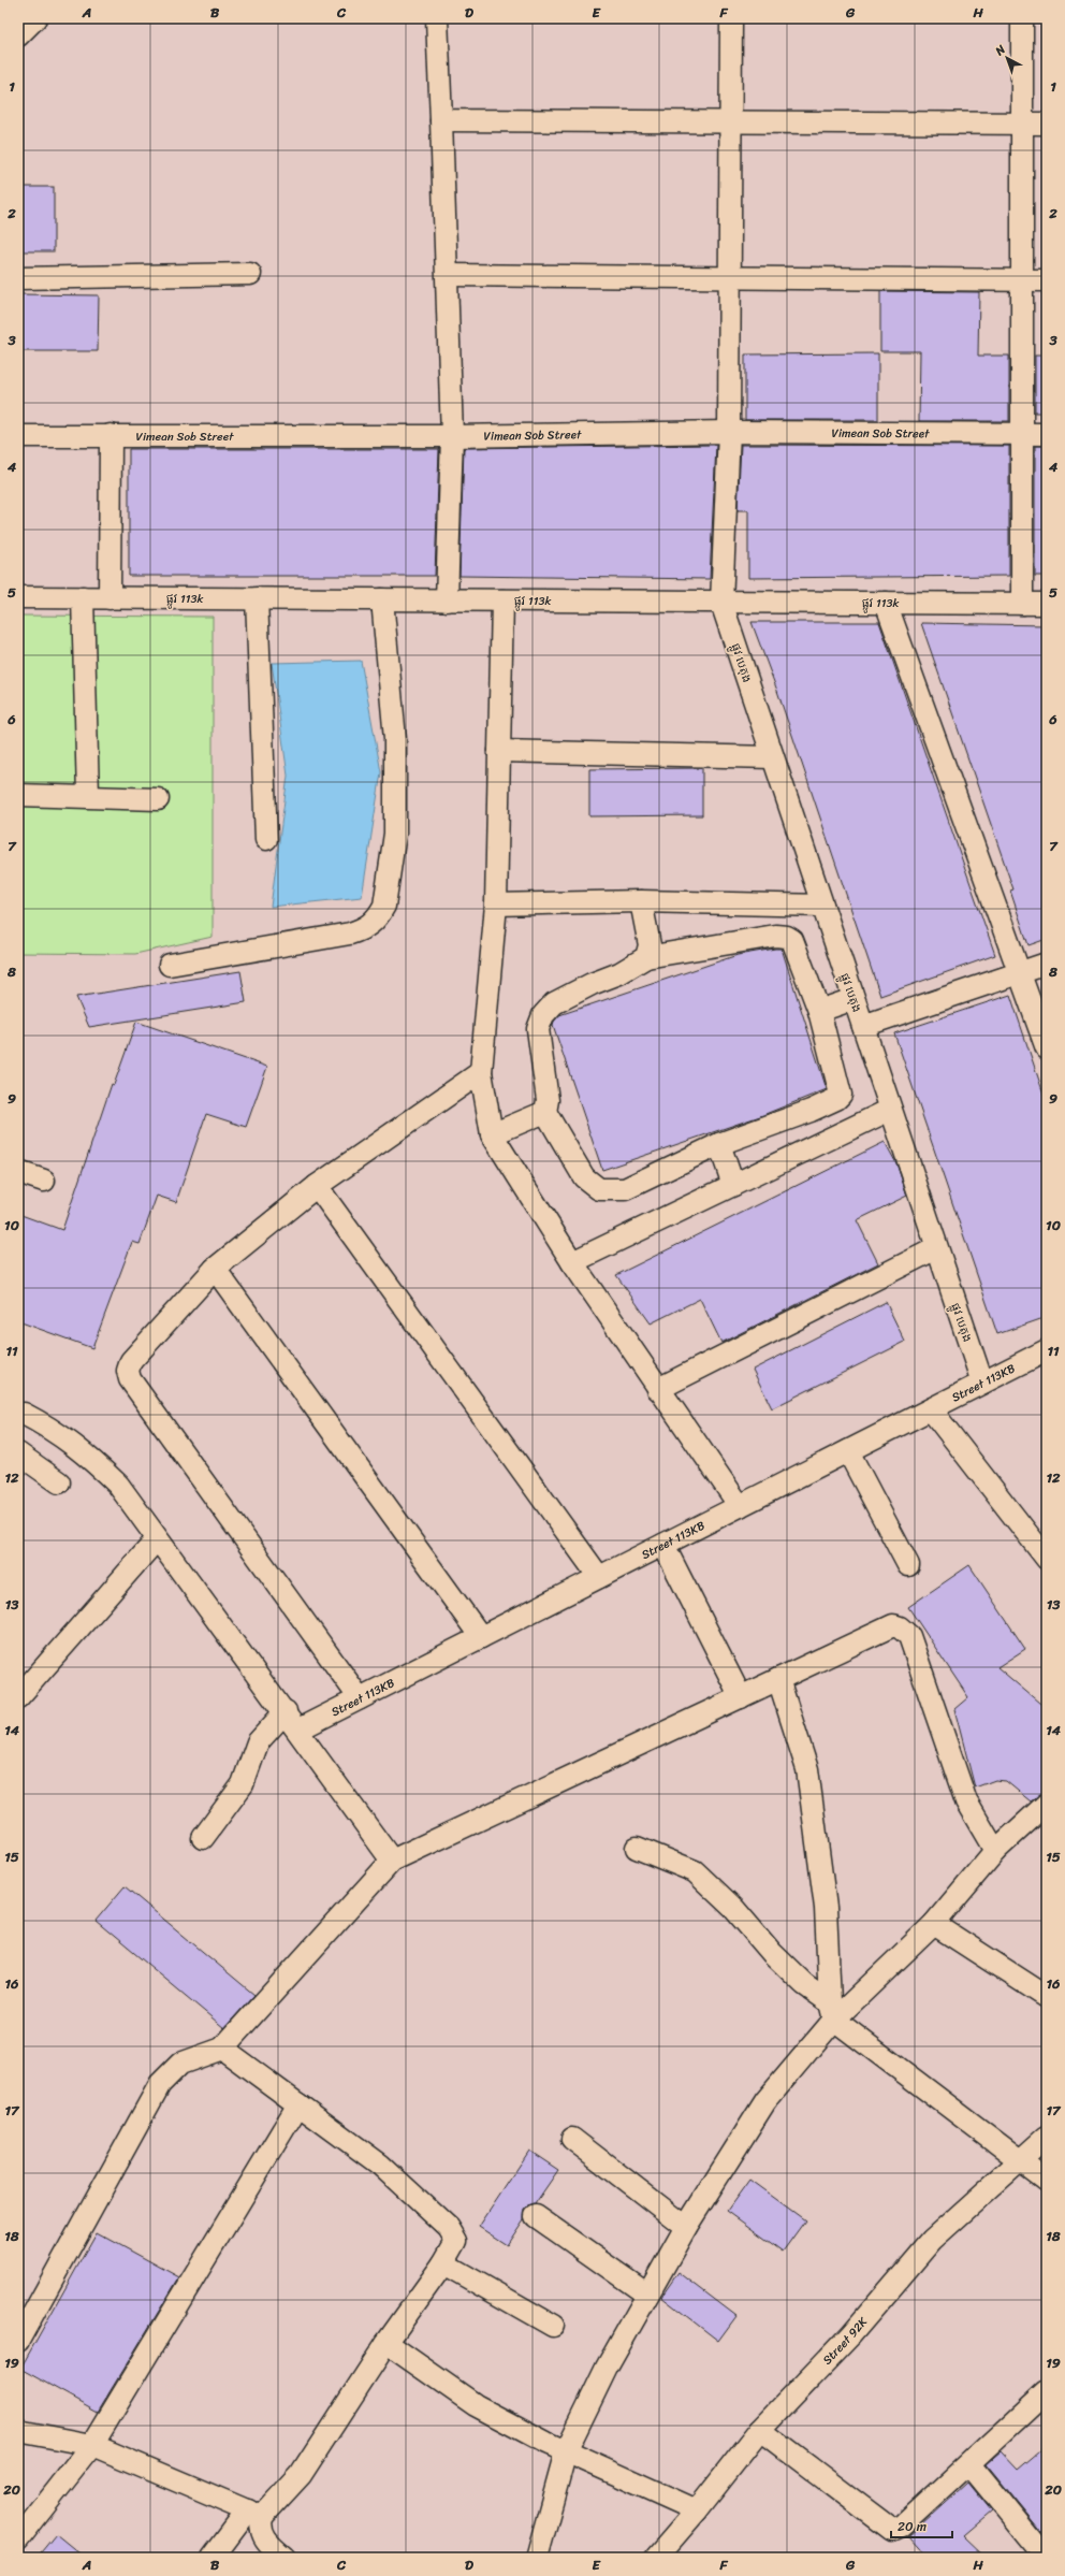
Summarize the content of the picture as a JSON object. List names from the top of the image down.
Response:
{
  "streets": {
    "street": [
      "Vimean Sob Street",
      "ផ្លូវ 113k",
      "ផ្លូវ បេតុង",
      "Street 113KB",
      "Street 92K"
    ]
  },
  "crossings": [
    ["ផ្លូវ 113k", "ផ្លូវ បេតុង"],
    ["ផ្លូវ បេតុង", "Street 113KB"]
  ],
  "scale_bar": "20 m",
  "north": "top left",
  "grid": {
    "columns": [
      "A",
      "B",
      "C",
      "D",
      "E",
      "F",
      "G",
      "H"
    ],
    "rows": [
      "1",
      "2",
      "3",
      "4",
      "5",
      "6",
      "7",
      "8",
      "9",
      "10",
      "11",
      "12",
      "13",
      "14",
      "15",
      "16",
      "17",
      "18",
      "19",
      "20"
    ]
  }
}
